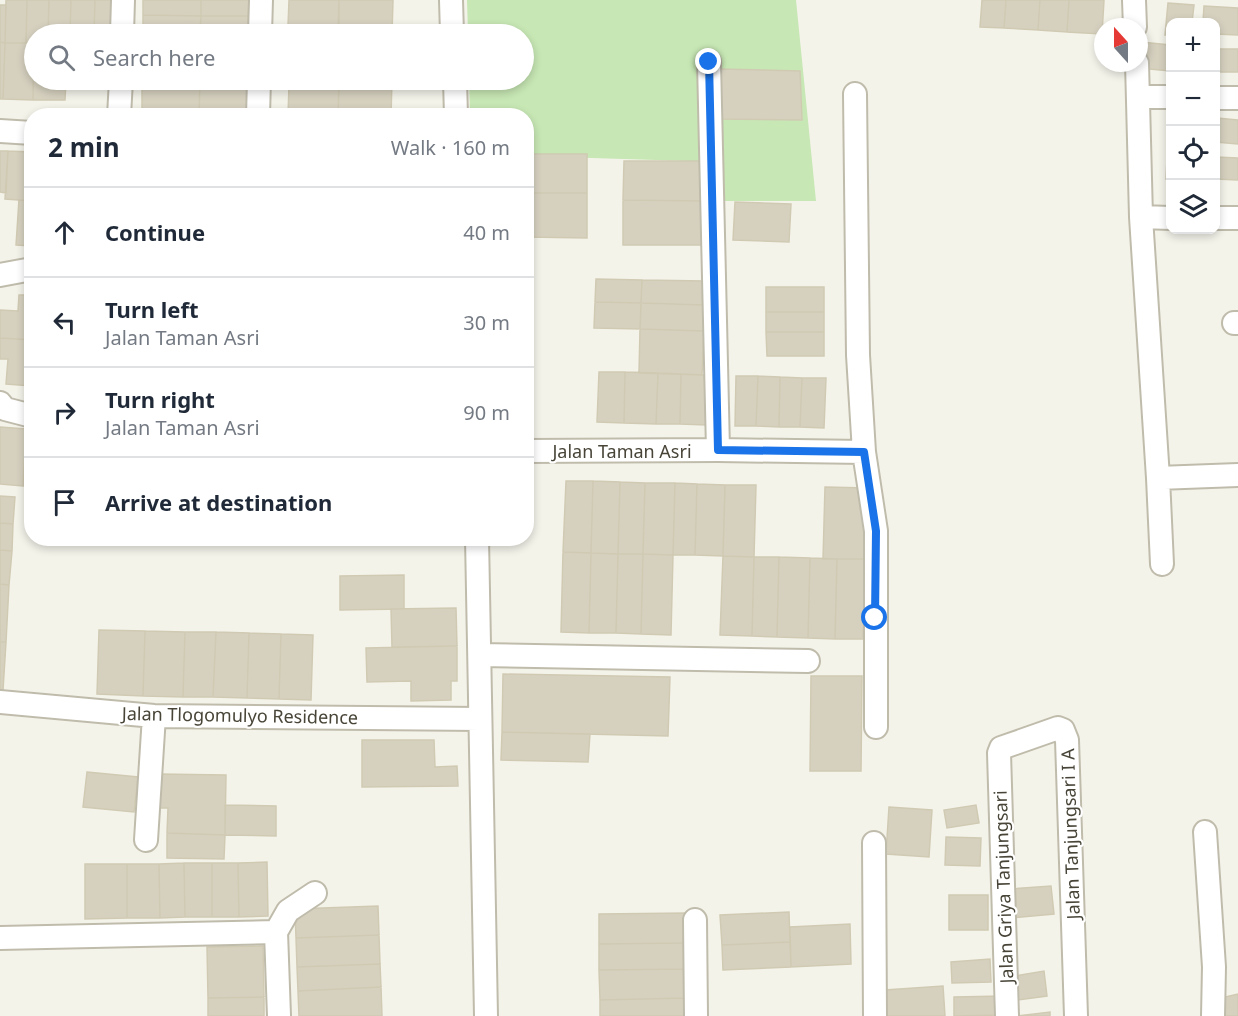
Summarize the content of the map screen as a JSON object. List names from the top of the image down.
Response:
{
  "streets": {
    "street": [
      "Jalan Taman Asri",
      "Jalan Tlogomulyo Residence",
      "Jalan Tanjungsari I A",
      "Jalan Griya Tanjungsari"
    ]
  },
  "crossings": [
    ["Jalan Tanjungsari I A", "Jalan Griya Tanjungsari"]
  ],
  "north": "top",
  "page": {
    "map_buttons": ["+", "−"],
    "search": "Search here",
    "heading": ["2 min", "Walk · 160 m"],
    "list": [
      ["Continue", "40 m"],
      ["Turn left", "Jalan Taman Asri", "30 m"],
      ["Turn right", "Jalan Taman Asri", "90 m"],
      "Arrive at destination"
    ]
  }
}
